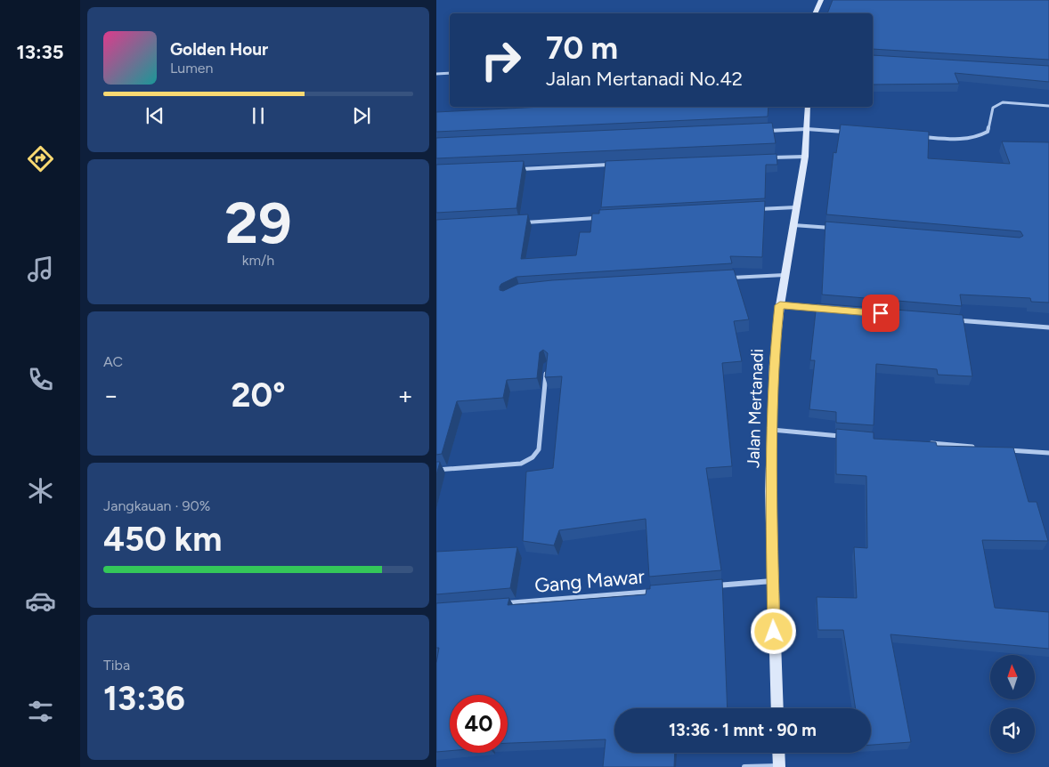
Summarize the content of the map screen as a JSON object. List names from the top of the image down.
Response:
{
  "streets": {
    "street": ["Jalan Mertanadi", "Gang Mawar"]
  },
  "north": "top",
  "page": {
    "tabs": "13:35",
    "turn": ["70 m", "Jalan Mertanadi No.42"],
    "song": ["Golden Hour", "Lumen"],
    "tile": [
      ["29", "km/h"],
      "AC",
      ["Jangkauan · 90%", "450 km"],
      ["Tiba", "13:36"]
    ],
    "heat": ["−", "20°", "+"],
    "limit": "40",
    "trip": "13:36 · 1 mnt · 90 m"
  }
}
